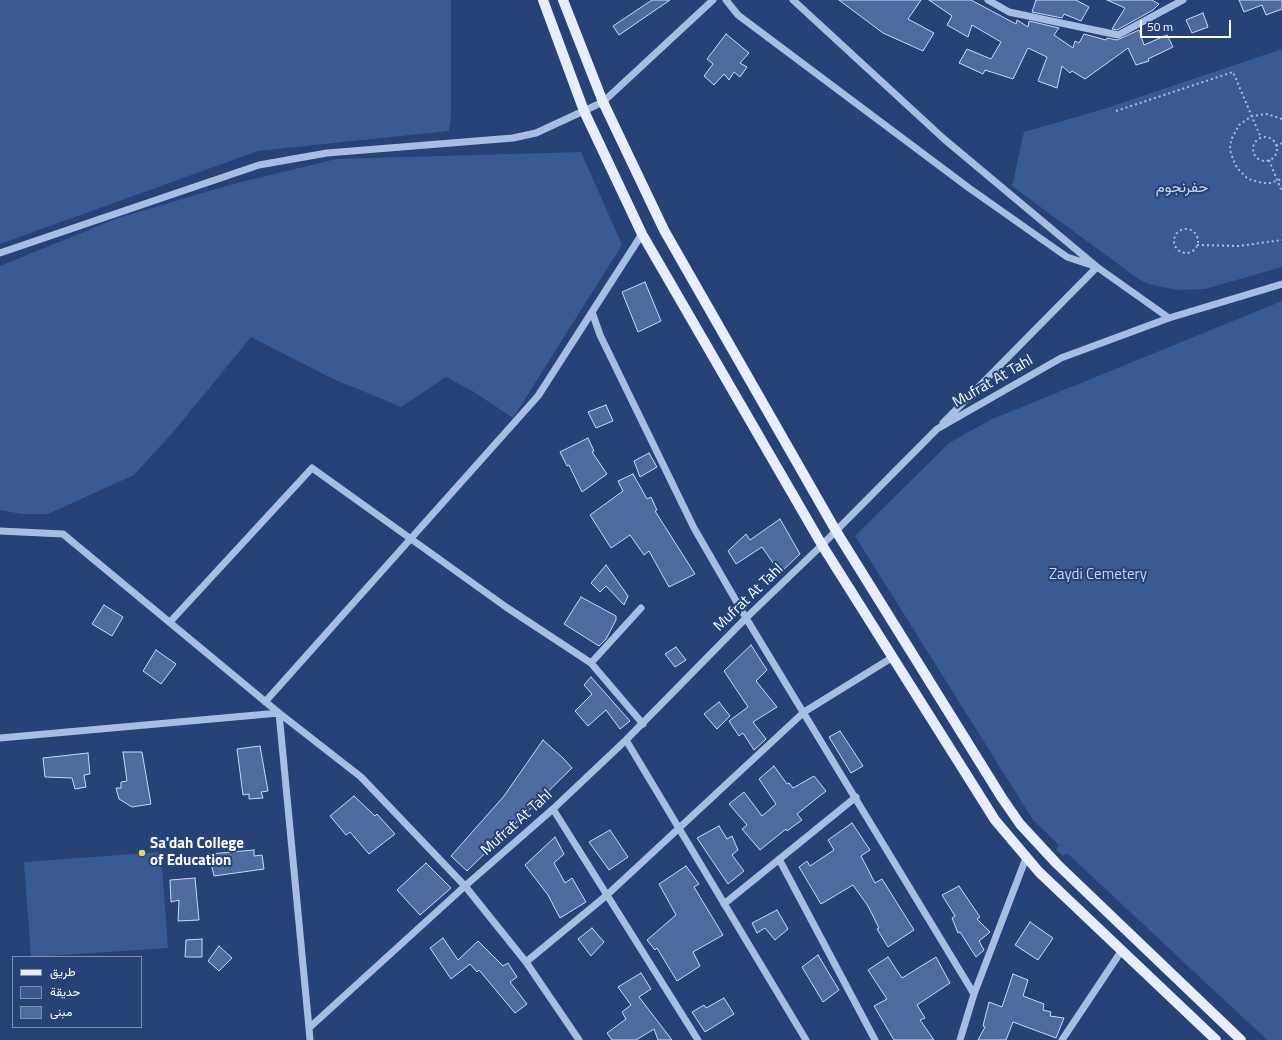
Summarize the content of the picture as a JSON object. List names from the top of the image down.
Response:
{
  "streets": {
    "street": ["Mufrat At Tahl"]
  },
  "parks": ["حفرنجوم", "Zaydi Cemetery"],
  "places": ["Sa'dah College of Education"],
  "legend": ["طريق", "حديقة", "مبنى"],
  "scale_bar": "50 m"
}
